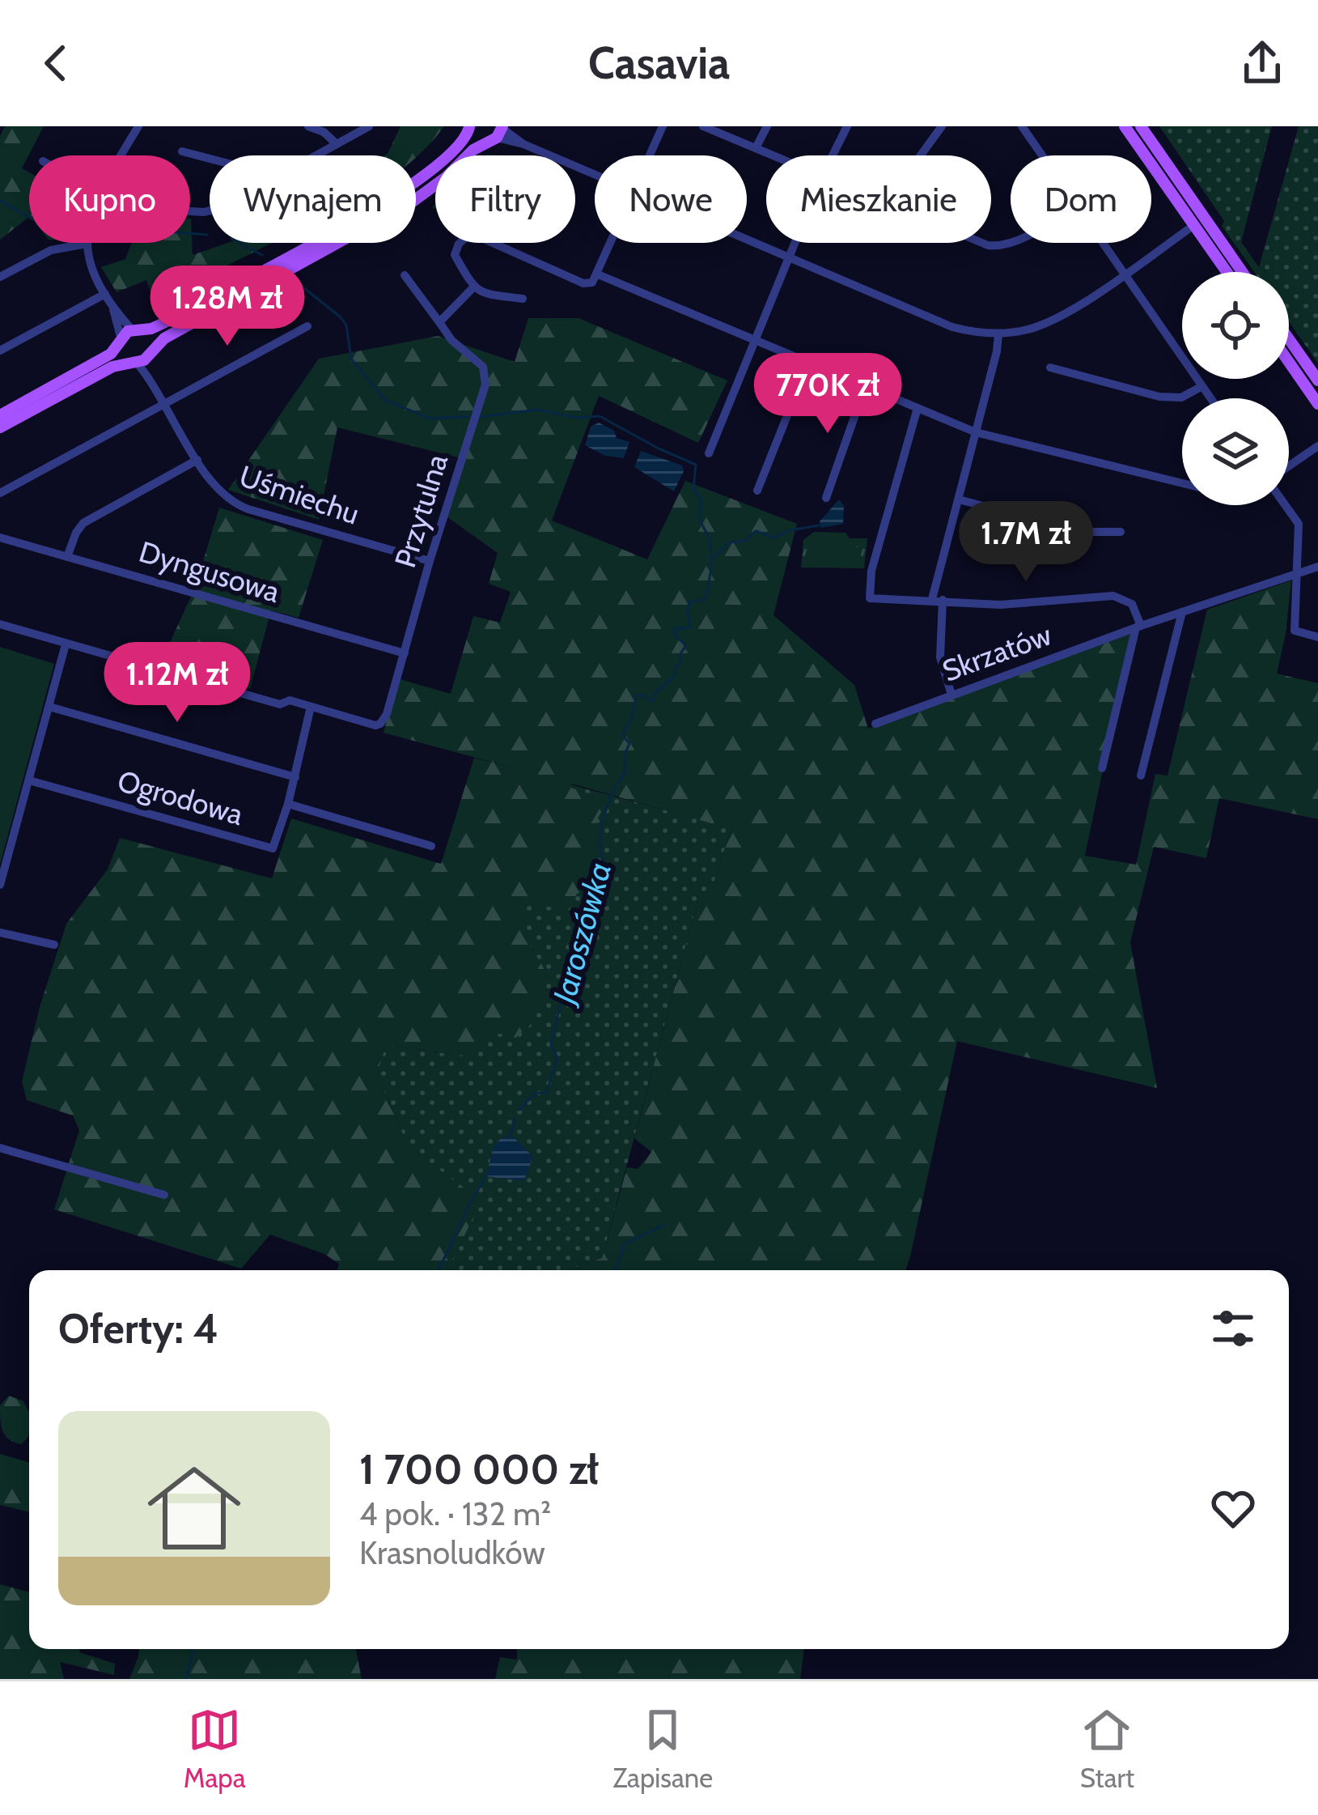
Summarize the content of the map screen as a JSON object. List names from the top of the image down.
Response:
{
  "streets": {
    "street": [
      "Uśmiechu",
      "Przytulna",
      "Dyngusowa",
      "Skrzatów",
      "Ogrodowa"
    ]
  },
  "crossings": [
    ["Uśmiechu", "Przytulna"],
    ["Przytulna", "Dyngusowa"],
    ["Przytulna", "Ogrodowa"]
  ],
  "water": ["Jaroszówka"],
  "page": {
    "header": "Casavia",
    "chip": [
      "Kupno",
      "Wynajem",
      "Filtry",
      "Nowe",
      "Mieszkanie",
      "Dom"
    ],
    "price": [
      "1.28M zł",
      "770K zł",
      "1.7M zł",
      "1.12M zł"
    ],
    "heading": "Oferty: 4",
    "list": [
      {
        "name": "1 700 000 zł",
        "note": "4 pok. · 132 m² · Krasnoludków"
      }
    ],
    "tabs": ["Mapa", "Zapisane", "Start"]
  }
}
